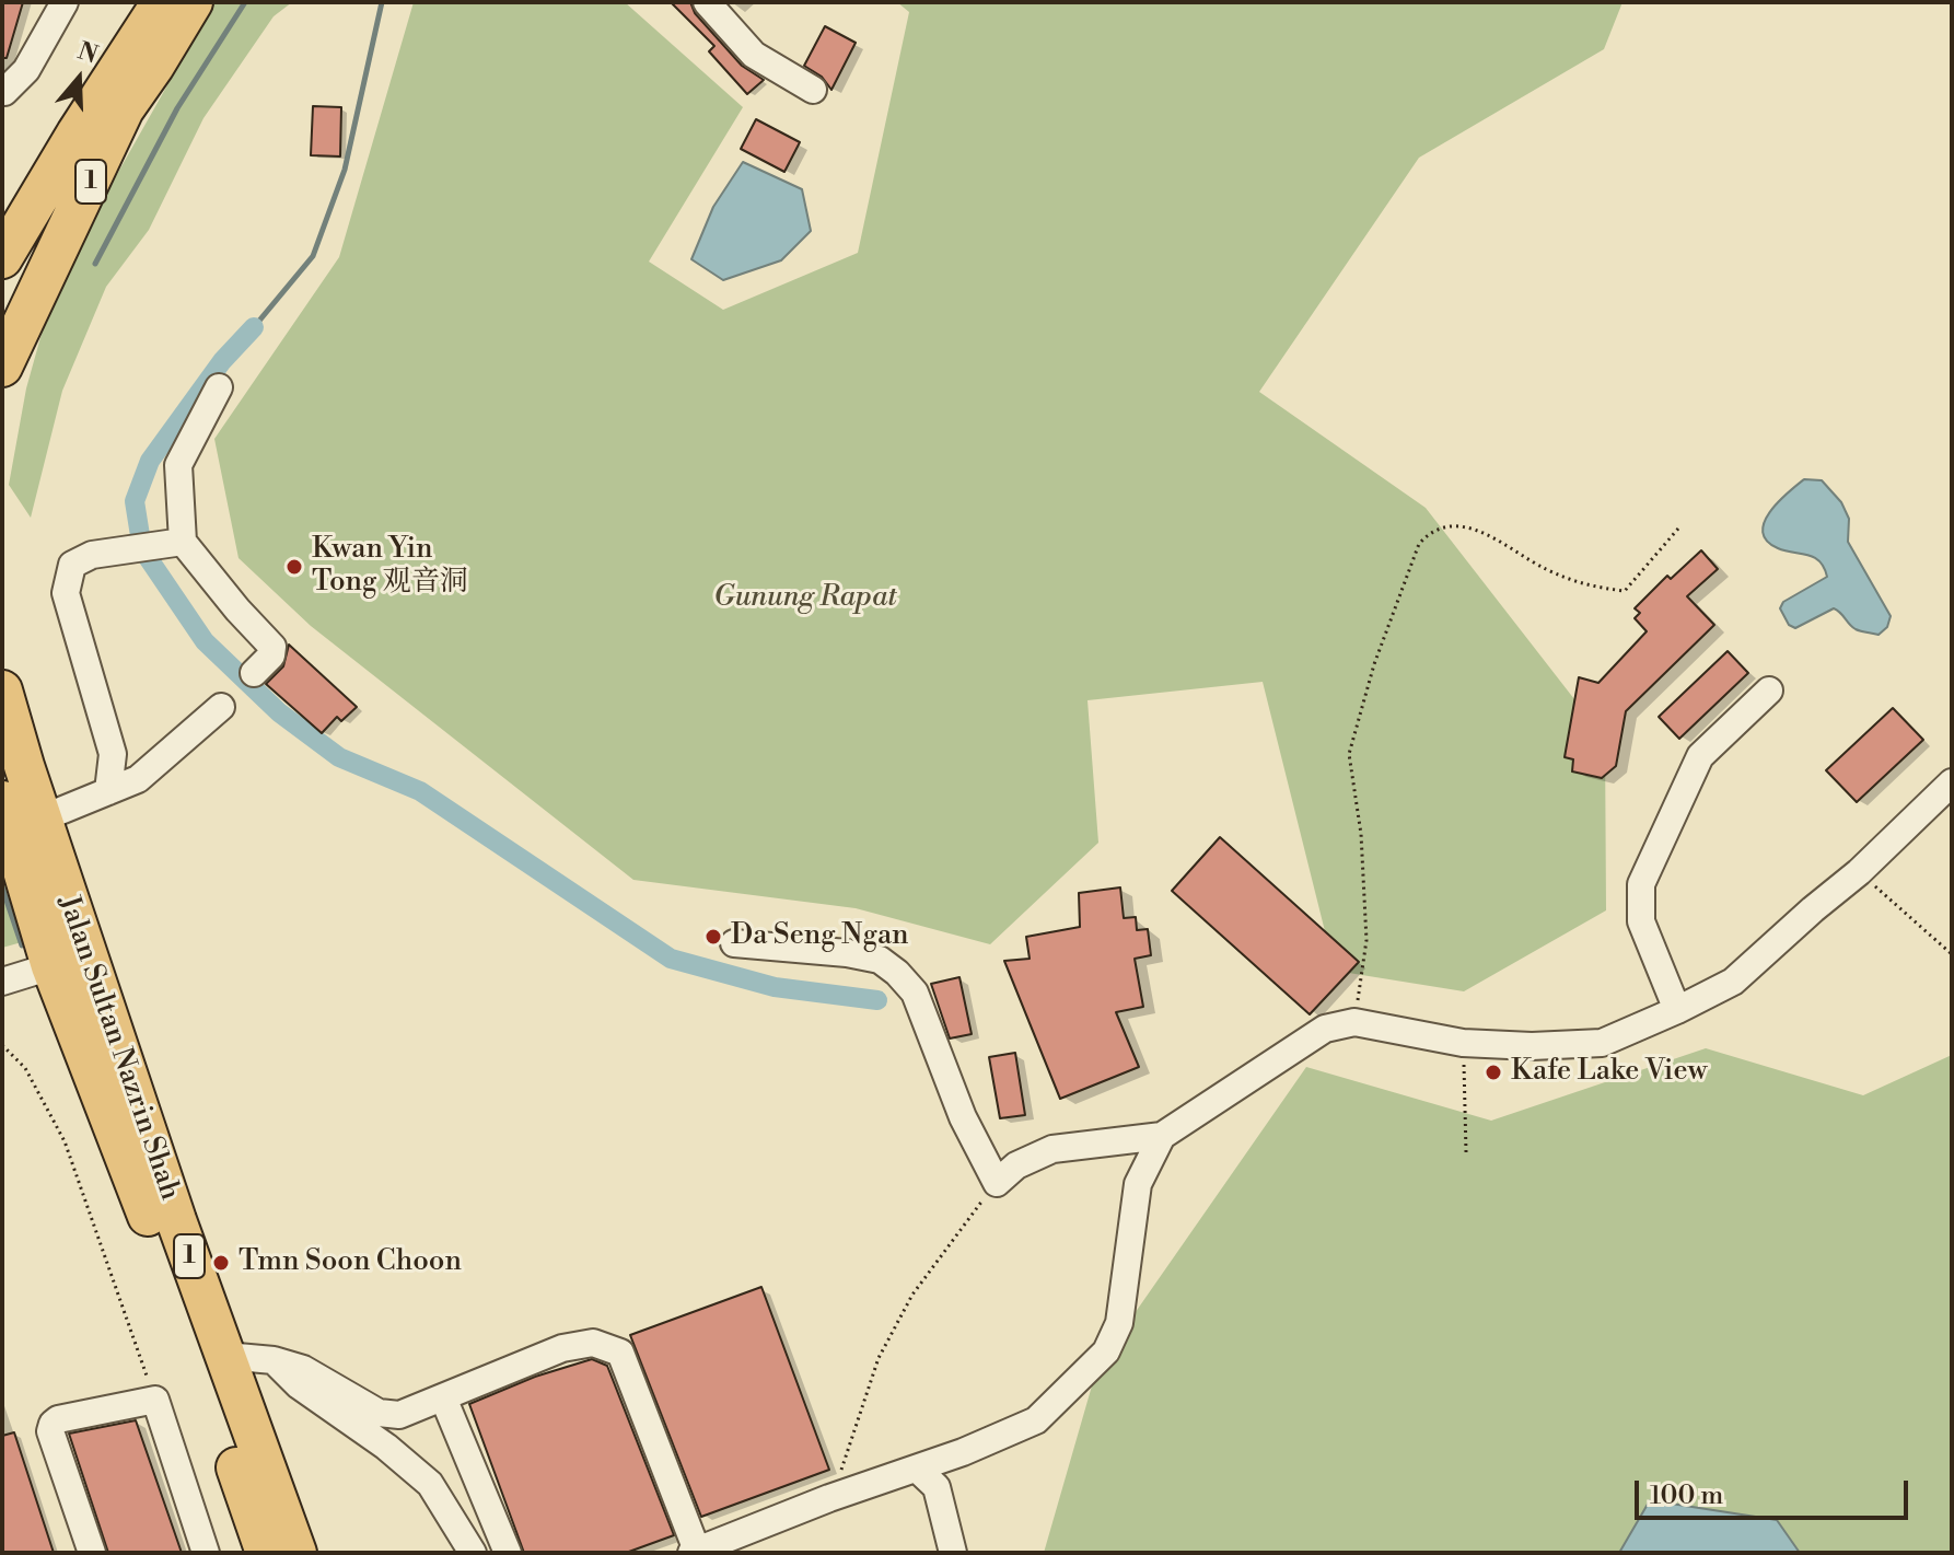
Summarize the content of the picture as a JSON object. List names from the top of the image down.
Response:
{
  "streets": {
    "highway": ["1", "Jalan Sultan Nazrin Shah"]
  },
  "parks": ["Gunung Rapat"],
  "places": [
    "Kwan Yin Tong 观音洞",
    "Da Seng Ngan",
    "Kafe Lake View",
    "Tmn Soon Choon"
  ],
  "scale_bar": "100 m",
  "north": "top"
}
